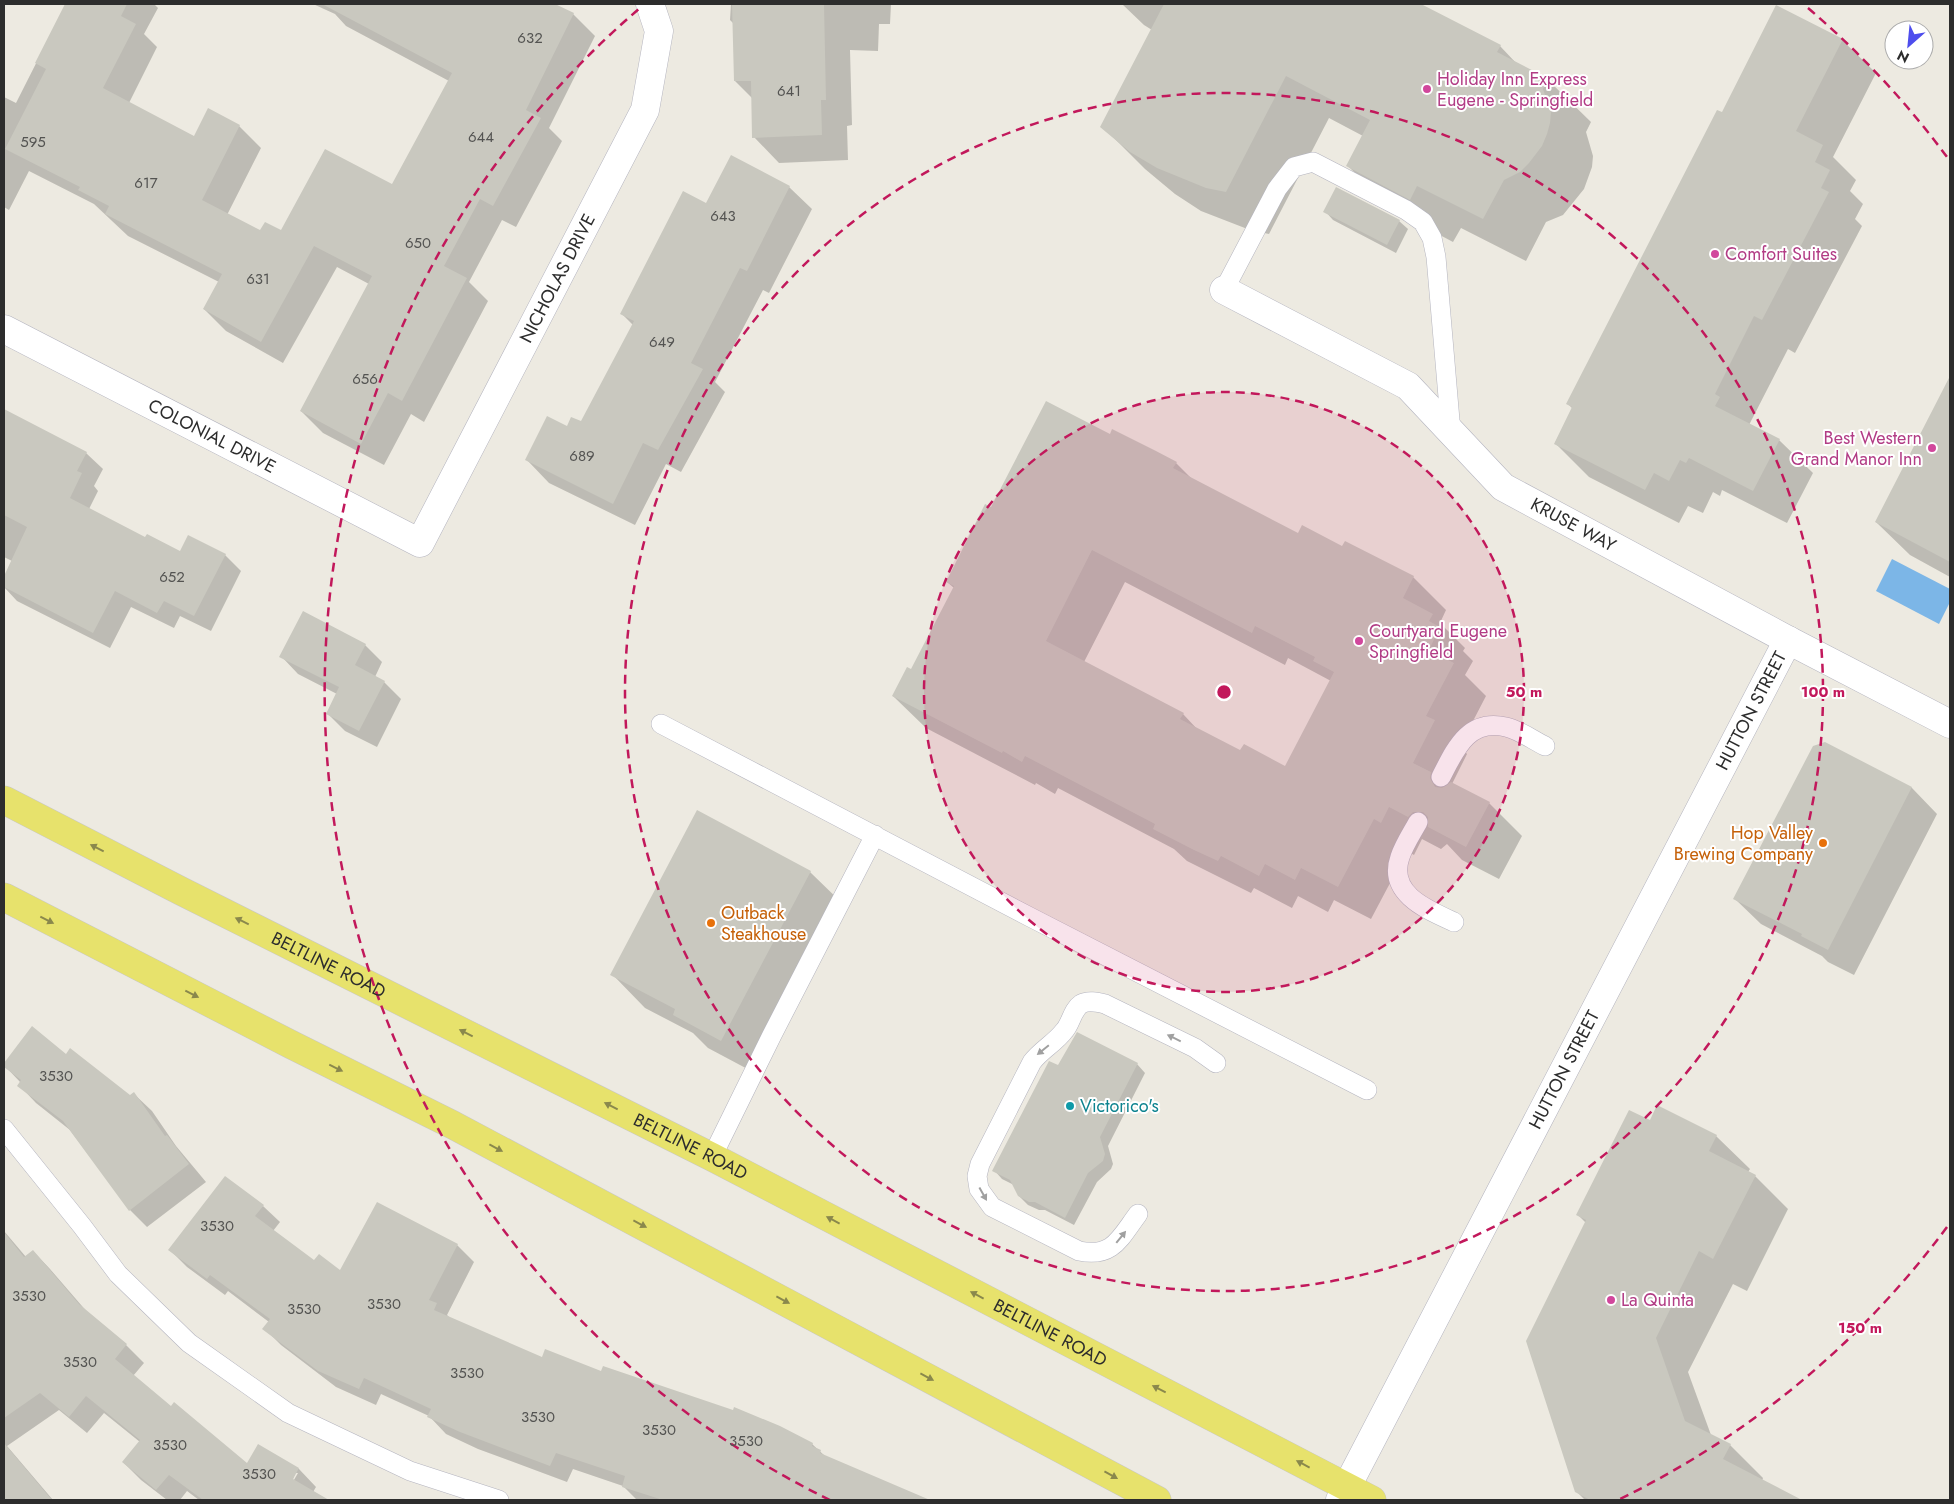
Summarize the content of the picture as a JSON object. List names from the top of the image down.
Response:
{
  "streets": {
    "main road": ["BELTLINE ROAD"],
    "street": [
      "NICHOLAS DRIVE",
      "COLONIAL DRIVE",
      "KRUSE WAY",
      "HUTTON STREET"
    ]
  },
  "crossings": [
    ["NICHOLAS DRIVE", "COLONIAL DRIVE"],
    ["KRUSE WAY", "HUTTON STREET"],
    ["HUTTON STREET", "BELTLINE ROAD"]
  ],
  "places": [
    "Holiday Inn Express Eugene - Springfield",
    "Comfort Suites",
    "Best Western Grand Manor Inn",
    "Courtyard Eugene Springfield",
    "Hop Valley Brewing Company",
    "Outback Steakhouse",
    "Victorico's",
    "La Quinta"
  ],
  "house_numbers": [
    "632",
    "641",
    "644",
    "595",
    "617",
    "643",
    "650",
    "631",
    "649",
    "656",
    "689",
    "652",
    "3530",
    "3530",
    "3530",
    "3530",
    "3530",
    "3530",
    "3530",
    "3530",
    "3530",
    "3530",
    "3530",
    "3530"
  ],
  "north": "bottom left",
  "rings": ["50 m", "100 m", "150 m"]
}
